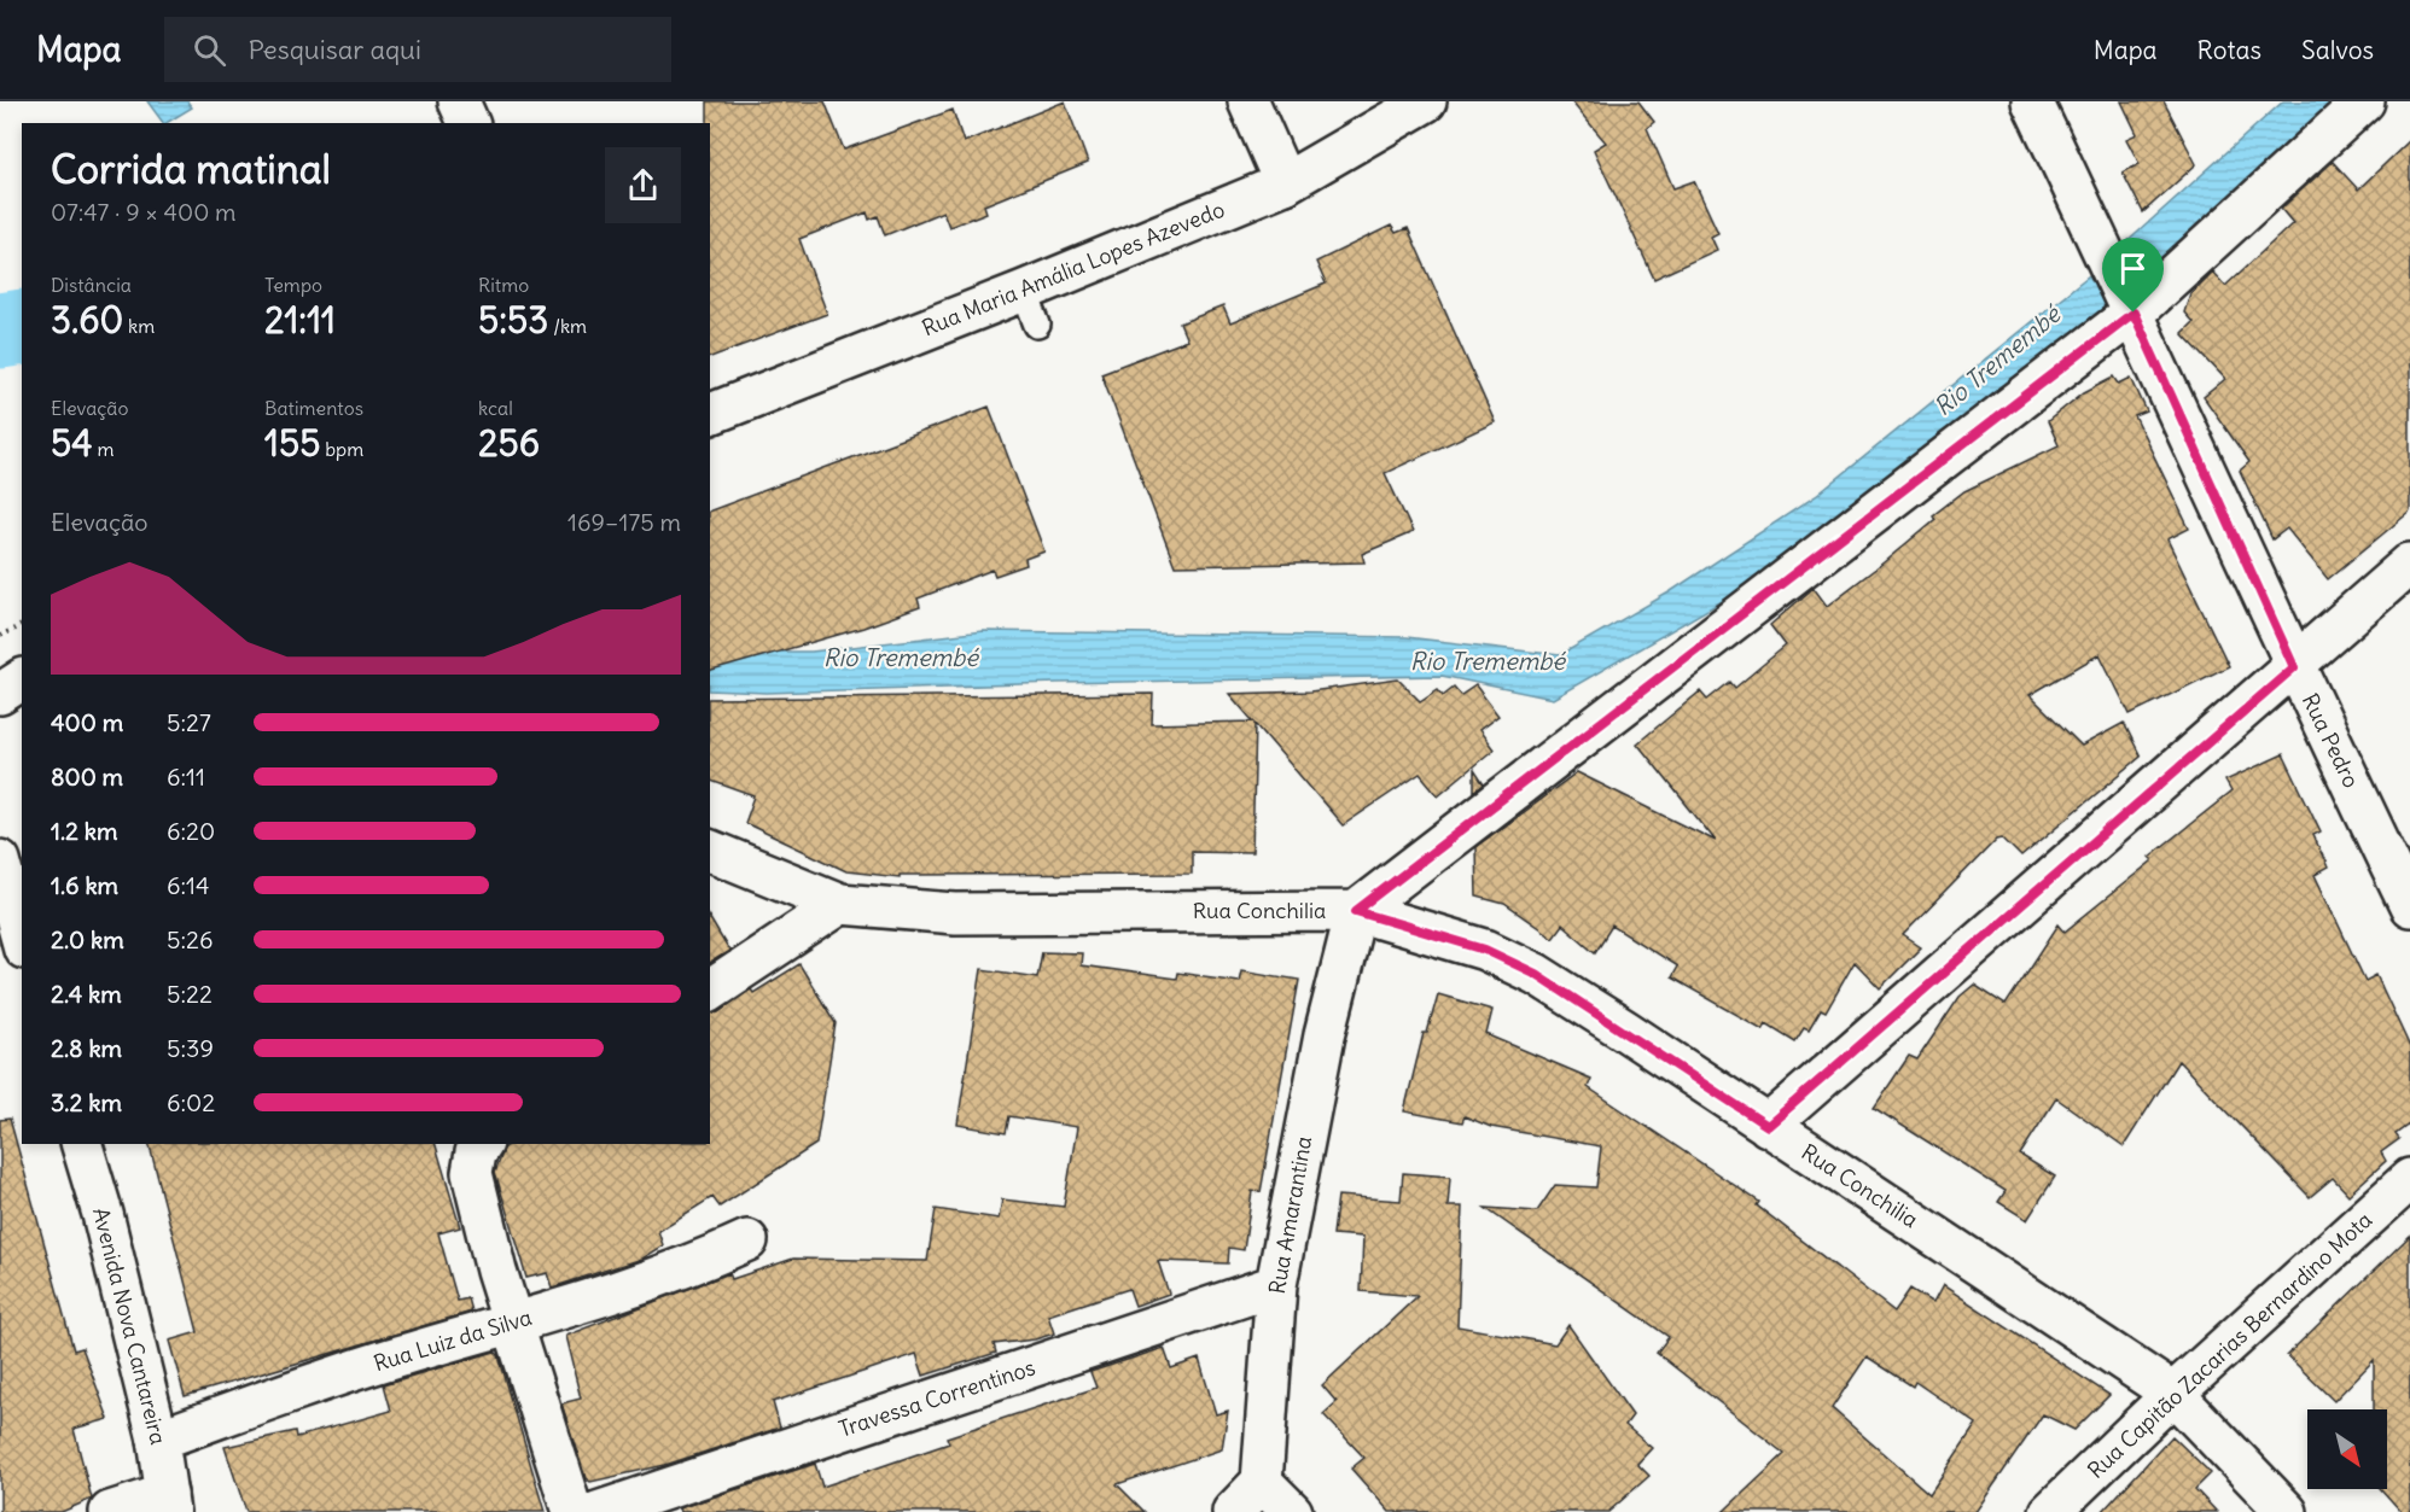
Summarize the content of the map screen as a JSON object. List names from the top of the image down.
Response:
{
  "streets": {
    "street": [
      "Rua Maria Amália Lopes Azevedo",
      "Rua Pedro",
      "Rua Conchilia",
      "Rua Amarantina",
      "Avenida Nova Cantareira",
      "Rua Luiz da Silva",
      "Rua Capitão Zacarias Bernardino Mota",
      "Travessa Correntinos"
    ]
  },
  "crossings": [
    ["Rua Conchilia", "Rua Amarantina"],
    ["Rua Conchilia", "Rua Capitão Zacarias Bernardino Mota"],
    ["Rua Amarantina", "Travessa Correntinos"],
    ["Avenida Nova Cantareira", "Rua Luiz da Silva"]
  ],
  "water": ["Rio Tremembé"],
  "north": "bottom right",
  "page": {
    "header": "Mapa",
    "search": "Pesquisar aqui",
    "nav": ["Mapa", "Rotas", "Salvos"],
    "heading": ["Corrida matinal", "07:47 · 9 × 400 m"],
    "stats": [
      ["Distância", "3.60 km"],
      ["Tempo", "21:11"],
      ["Ritmo", "5:53 /km"],
      ["Elevação", "54 m"],
      ["Batimentos", "155 bpm"],
      ["kcal", "256"]
    ],
    "chart": ["Elevação", "169–175 m"],
    "list": [
      {
        "name": "400 m",
        "note": "5:27"
      },
      {
        "name": "800 m",
        "note": "6:11"
      },
      {
        "name": "1.2 km",
        "note": "6:20"
      },
      {
        "name": "1.6 km",
        "note": "6:14"
      },
      {
        "name": "2.0 km",
        "note": "5:26"
      },
      {
        "name": "2.4 km",
        "note": "5:22"
      },
      {
        "name": "2.8 km",
        "note": "5:39"
      },
      {
        "name": "3.2 km",
        "note": "6:02"
      }
    ]
  }
}
